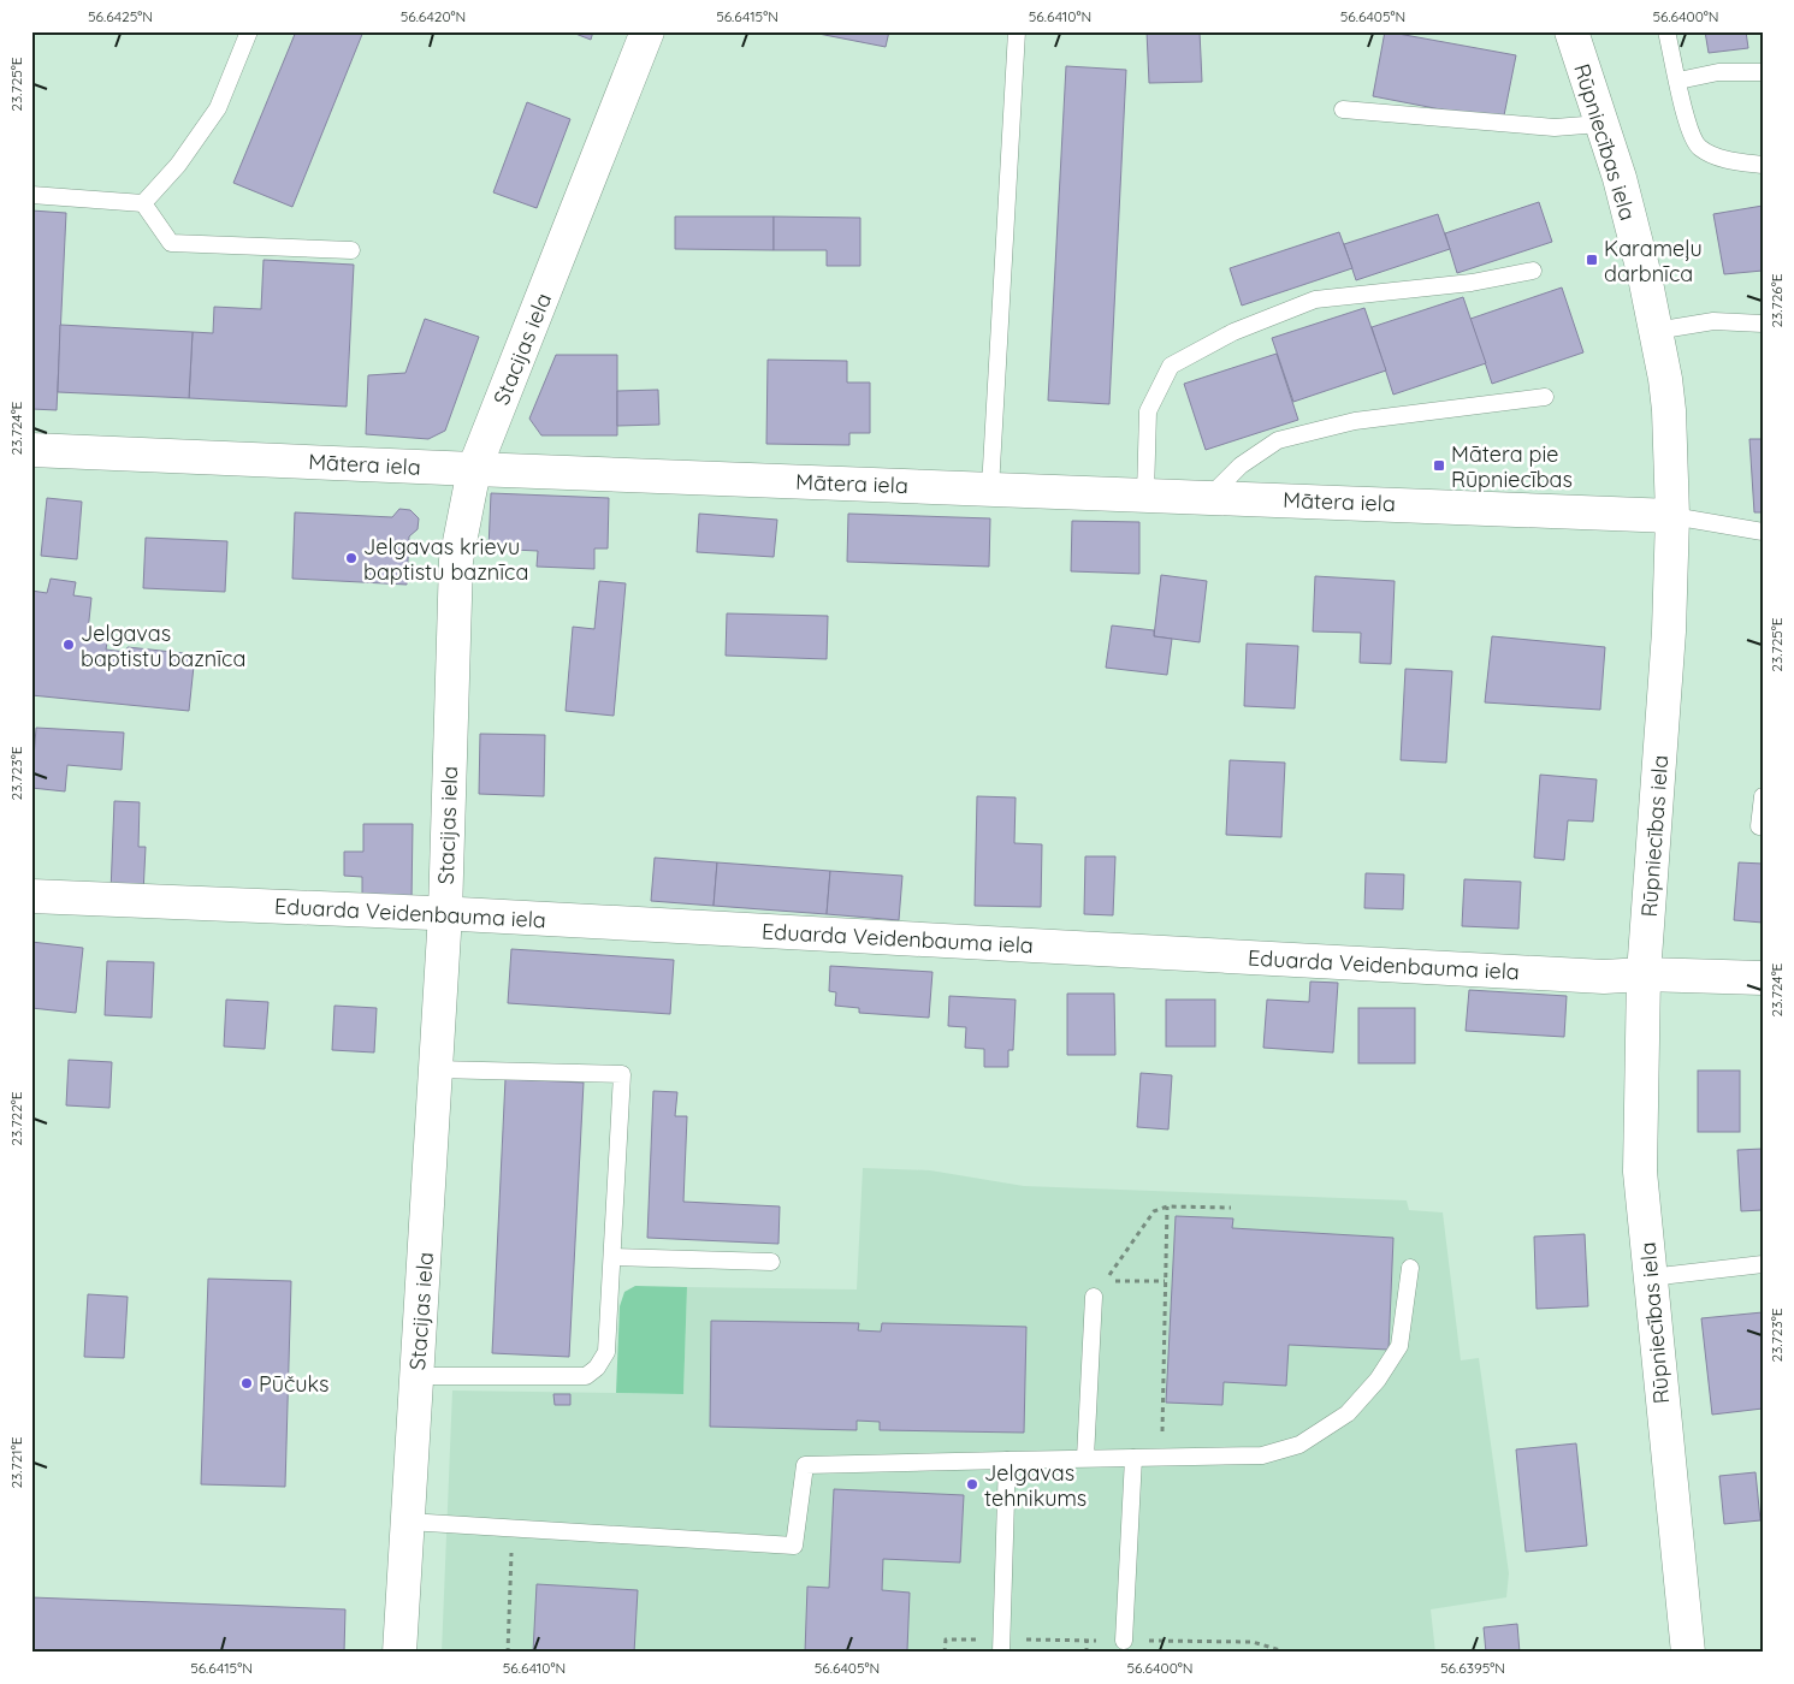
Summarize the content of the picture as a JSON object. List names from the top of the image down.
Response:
{
  "streets": {
    "street": [
      "Rūpniecības iela",
      "Stacijas iela",
      "Mātera iela",
      "Eduarda Veidenbauma iela"
    ]
  },
  "crossings": [
    ["Rūpniecības iela", "Mātera iela"],
    ["Rūpniecības iela", "Eduarda Veidenbauma iela"],
    ["Stacijas iela", "Mātera iela"],
    ["Stacijas iela", "Eduarda Veidenbauma iela"]
  ],
  "places": {
    "transit": ["Karameļu darbnīca", "Mātera pie Rūpniecības"],
    "other": [
      "Jelgavas krievu baptistu baznīca",
      "Jelgavas baptistu baznīca",
      "Pūčuks",
      "Jelgavas tehnikums"
    ]
  },
  "coordinates": [
    "56.6425°N",
    "56.6420°N",
    "56.6415°N",
    "56.6410°N",
    "56.6405°N",
    "56.6400°N",
    "23.725°E",
    "23.726°E",
    "23.724°E",
    "23.723°E",
    "23.722°E",
    "23.721°E",
    "56.6395°N"
  ]
}
